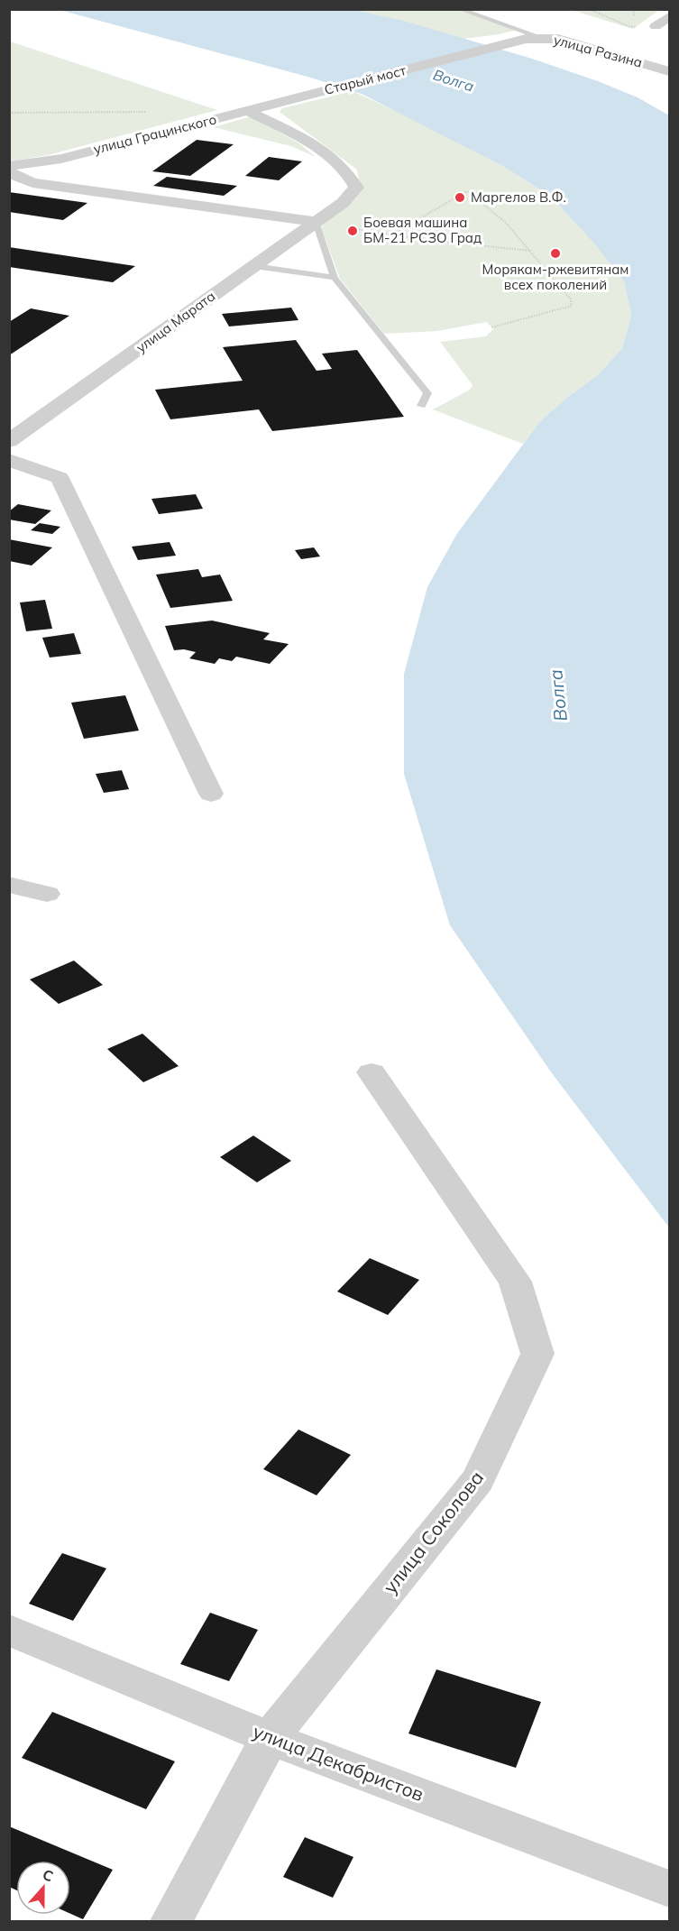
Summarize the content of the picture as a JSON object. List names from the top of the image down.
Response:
{
  "streets": {
    "street": [
      "улица Разина",
      "Старый мост",
      "улица Грацинского",
      "улица Марата",
      "улица Соколова",
      "улица Декабристов"
    ]
  },
  "crossings": [
    ["улица Разина", "Старый мост"],
    ["Старый мост", "улица Грацинского"],
    ["улица Грацинского", "улица Марата"],
    ["улица Соколова", "улица Декабристов"]
  ],
  "water": ["Волга"],
  "places": ["Маргелов В.Ф.", "Боевая машина БМ-21 РСЗО Град", "Морякам-ржевитянам всех поколений"],
  "north": "top"
}
